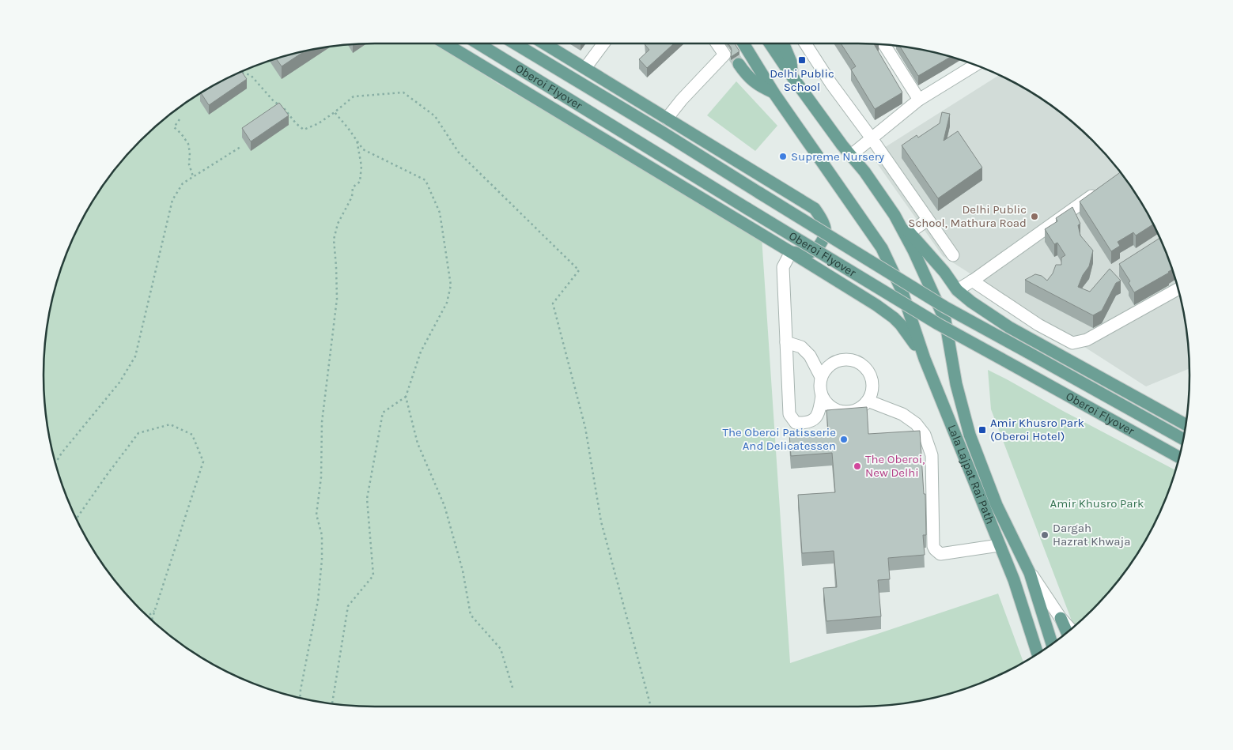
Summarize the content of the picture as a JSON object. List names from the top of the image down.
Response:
{
  "streets": {
    "main road": ["Oberoi Flyover", "Lala Lajpat Rai Path"]
  },
  "parks": ["Amir Khusro Park"],
  "places": {
    "transit": ["Delhi Public School", "Amir Khusro Park (Oberoi Hotel)"],
    "other": [
      "Supreme Nursery",
      "Delhi Public School, Mathura Road",
      "The Oberoi Patisserie And Delicatessen",
      "The Oberoi, New Delhi",
      "Dargah Hazrat Khwaja"
    ]
  }
}
